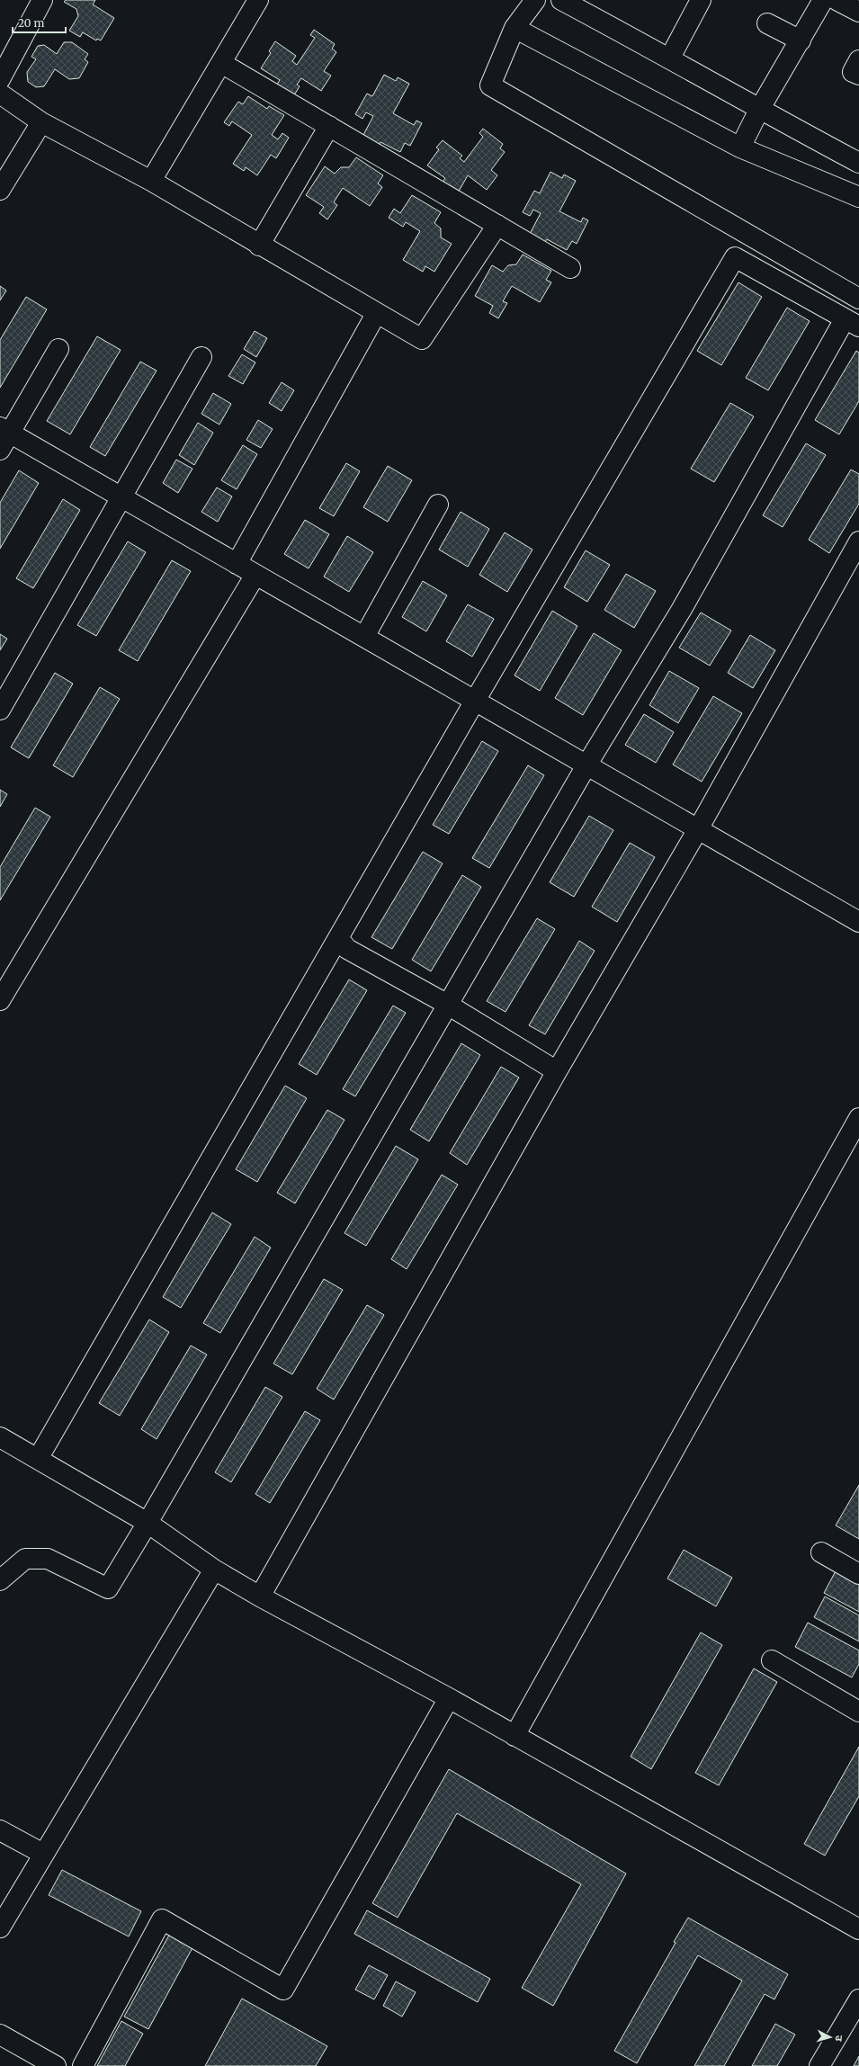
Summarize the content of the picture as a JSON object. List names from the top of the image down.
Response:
{
  "scale_bar": "20 m",
  "north": "right"
}
